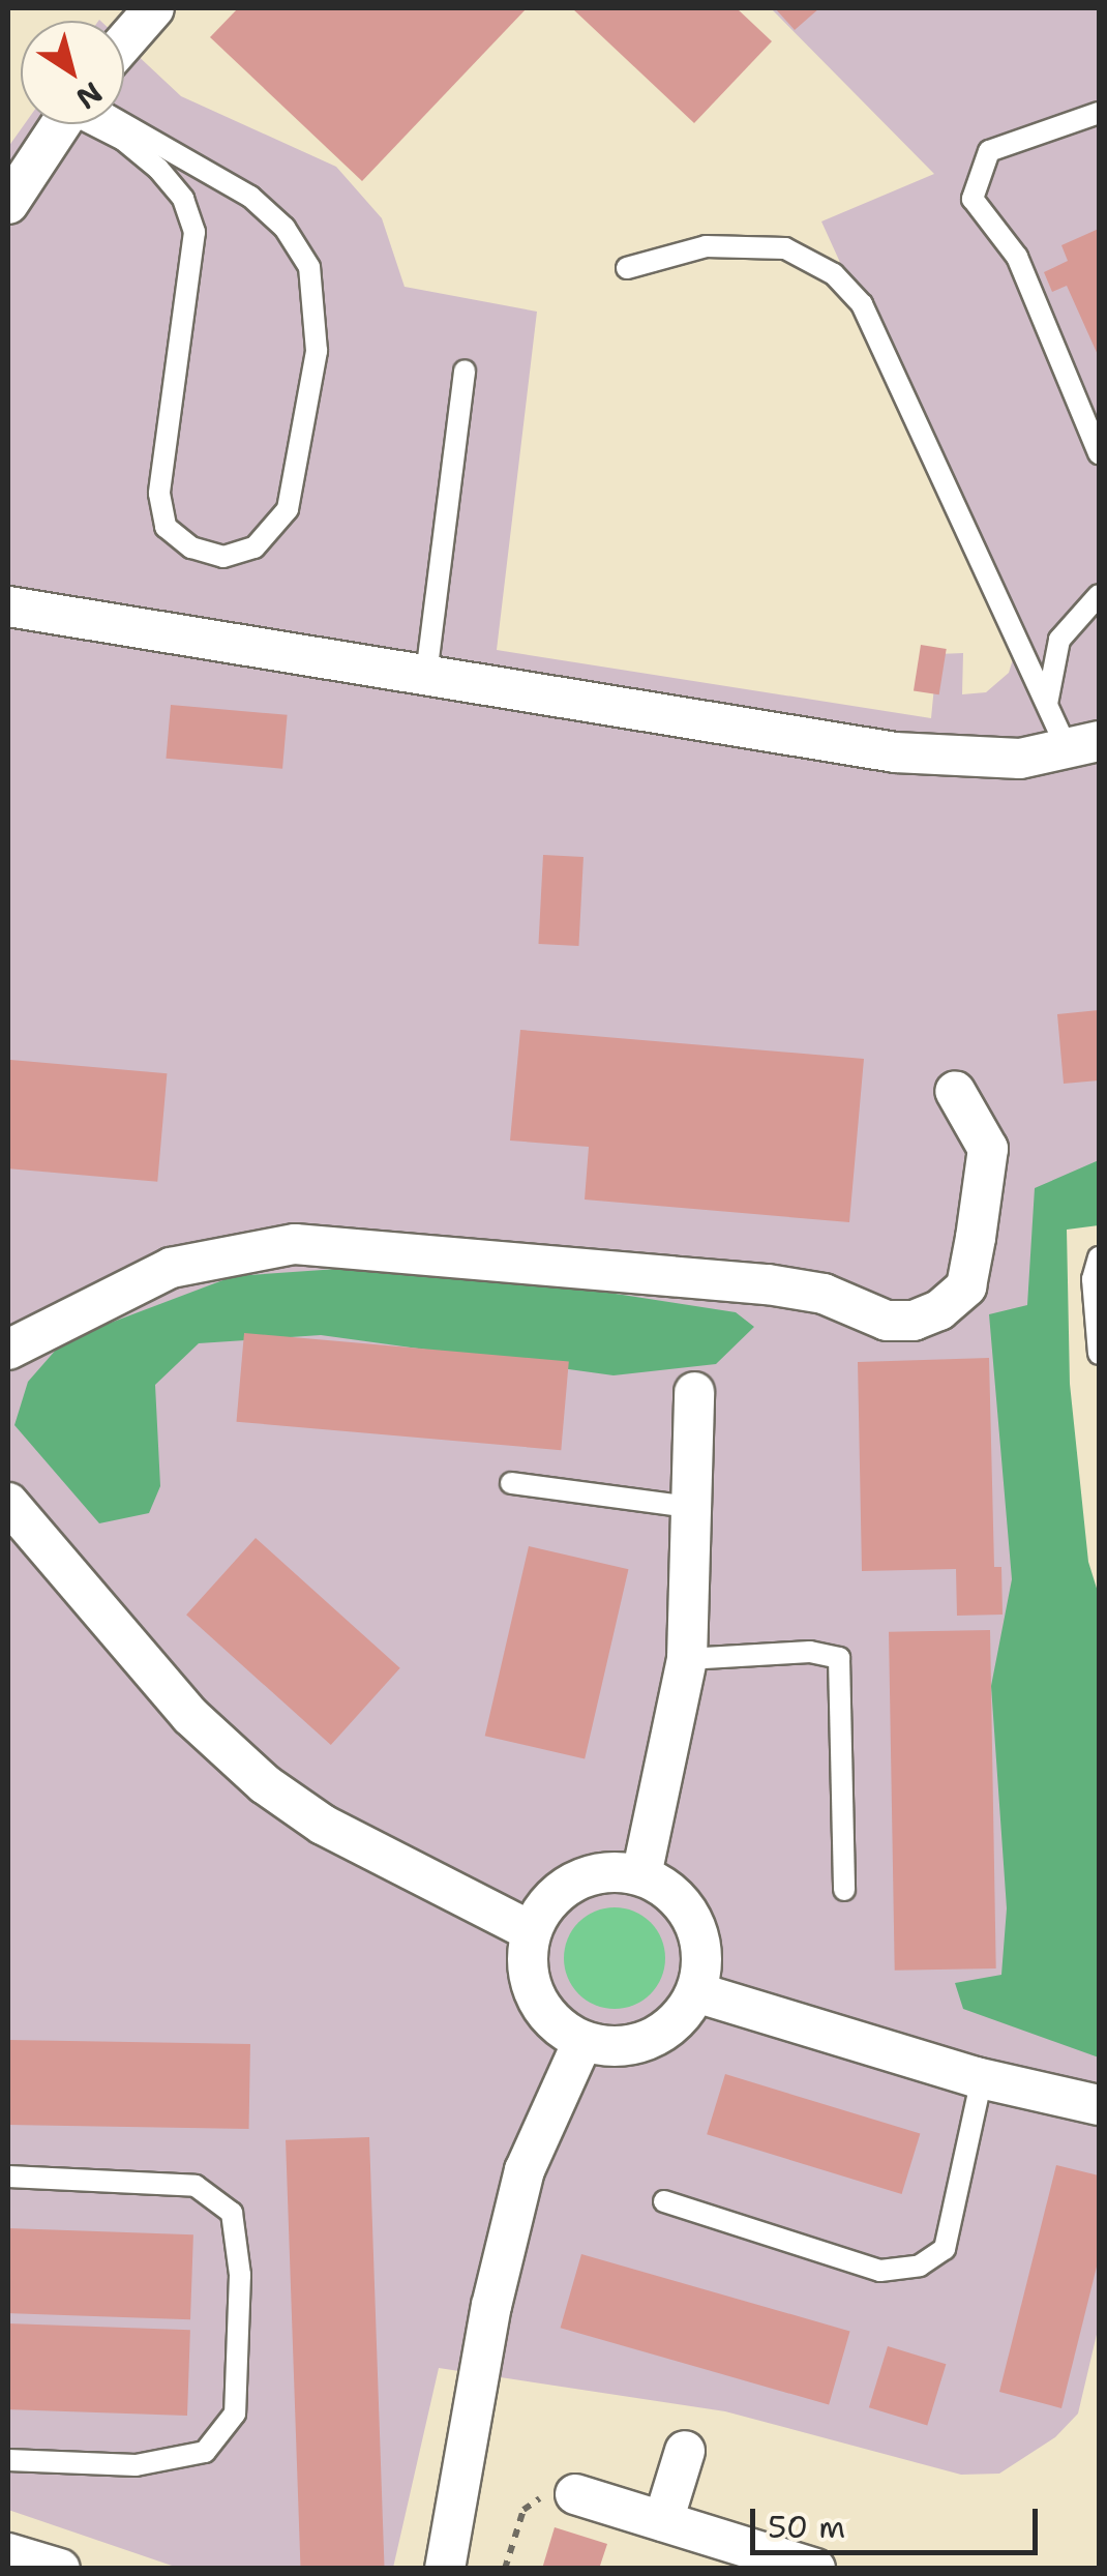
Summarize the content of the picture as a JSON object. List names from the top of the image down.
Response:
{
  "scale_bar": "50 m",
  "north": "bottom right"
}
